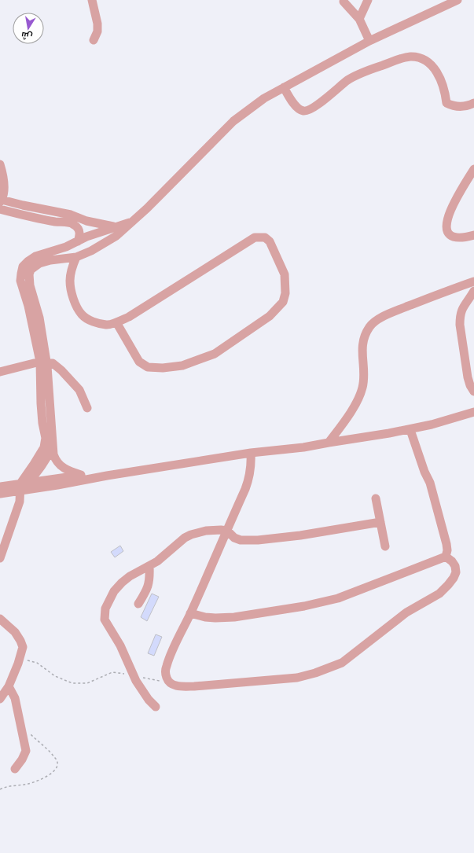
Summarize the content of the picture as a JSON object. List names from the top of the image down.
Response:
{
  "north": "bottom"
}
